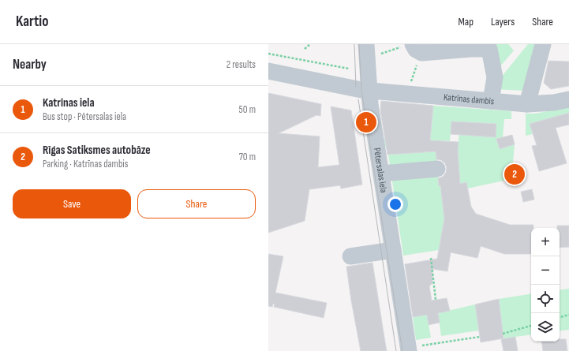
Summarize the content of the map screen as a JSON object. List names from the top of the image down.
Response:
{
  "streets": {
    "street": ["Katrīnas dambis", "Pētersalas iela"]
  },
  "crossings": [
    ["Katrīnas dambis", "Pētersalas iela"]
  ],
  "page": {
    "header": "Kartio",
    "nav": ["Map", "Layers", "Share"],
    "heading": ["Nearby", "2 results"],
    "list": [
      {
        "mark": "1",
        "name": "Katrīnas iela",
        "note": "Bus stop · Pētersalas iela",
        "value": "50 m"
      },
      {
        "mark": "2",
        "name": "Rīgas Satiksmes autobāze",
        "note": "Parking · Katrīnas dambis",
        "value": "70 m"
      }
    ],
    "pins": ["1", "2"],
    "buttons": ["Save", "Share"],
    "map_buttons": ["+", "−"]
  }
}
